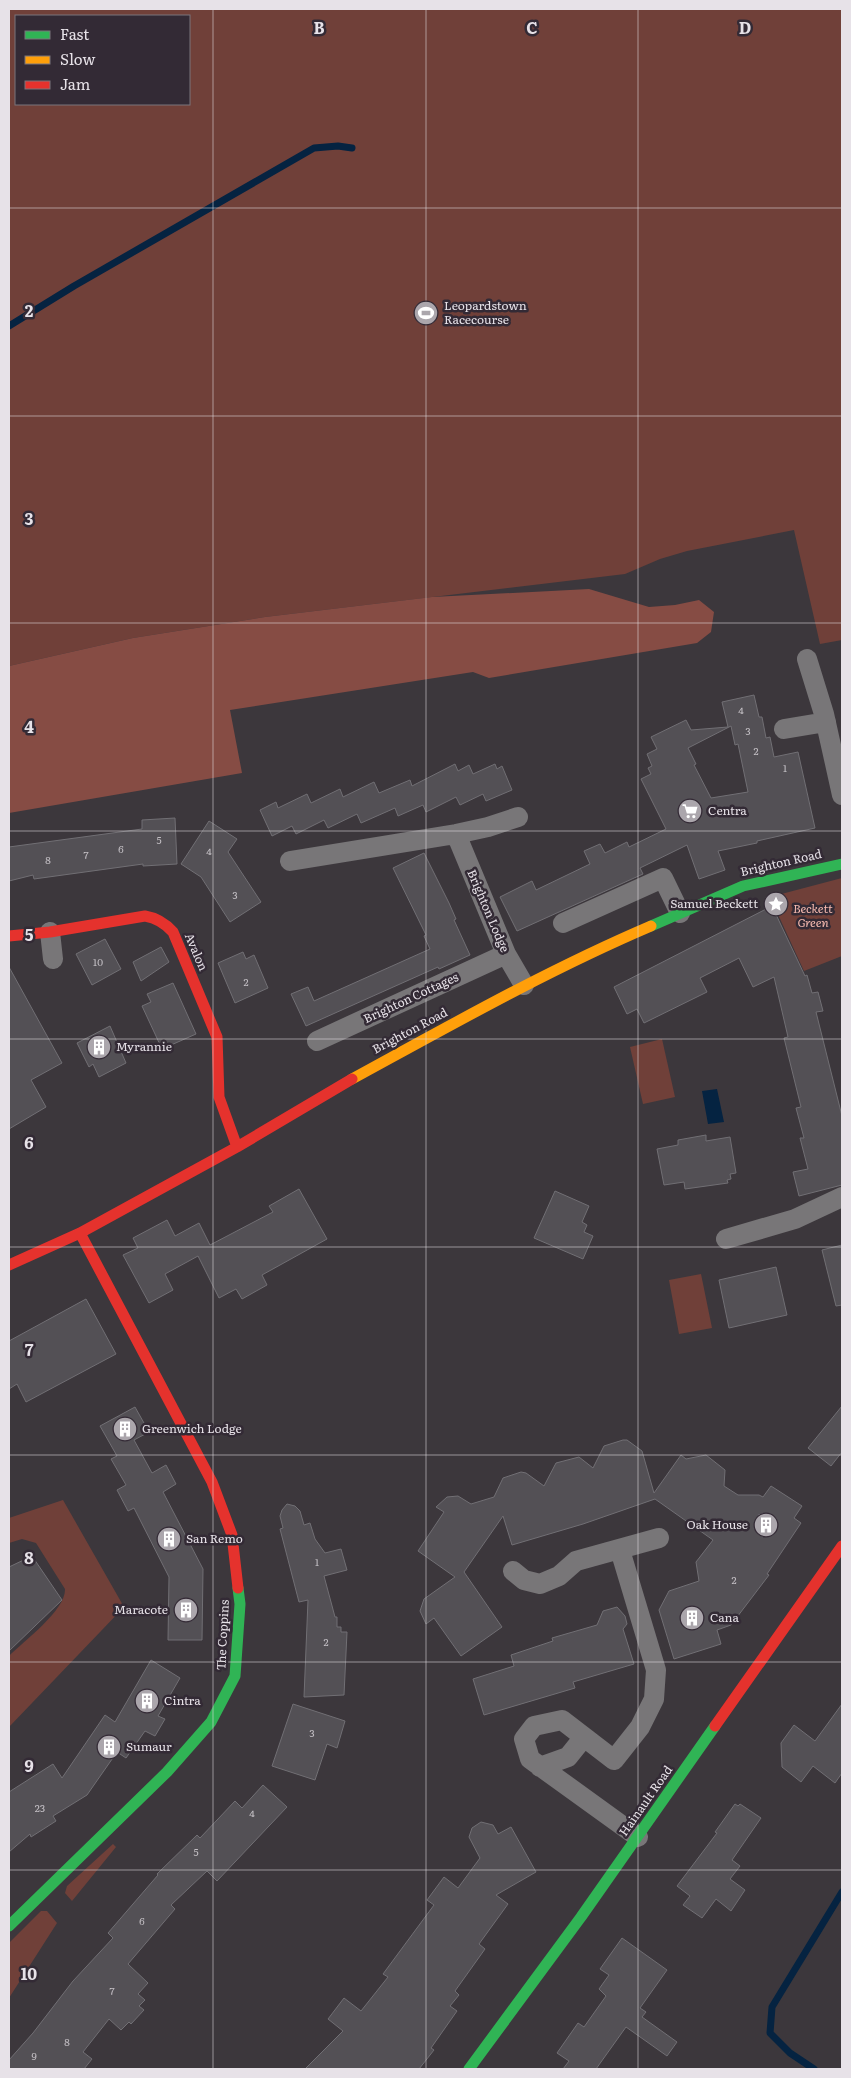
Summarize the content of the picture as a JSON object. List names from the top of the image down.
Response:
{
  "streets": {
    "street": [
      "Brighton Road",
      "Brighton Lodge",
      "Avalon",
      "Brighton Cottages",
      "The Coppins",
      "Hainault Road"
    ]
  },
  "crossings": [
    ["Brighton Road", "Brighton Lodge"],
    ["Brighton Road", "Avalon"],
    ["Brighton Road", "The Coppins"],
    ["Brighton Lodge", "Brighton Cottages"]
  ],
  "parks": ["Beckett Green"],
  "places": {
    "sports": ["Leopardstown Racecourse"],
    "supermarket": ["Centra"],
    "place": ["Samuel Beckett"],
    "building": [
      "Myrannie",
      "Greenwich Lodge",
      "Oak House",
      "San Remo",
      "Maracote",
      "Cana",
      "Cintra",
      "Sumaur"
    ]
  },
  "house_numbers": [
    "4",
    "3",
    "2",
    "1",
    "5",
    "6",
    "4",
    "7",
    "8",
    "3",
    "10",
    "2",
    "1",
    "2",
    "2",
    "3",
    "23",
    "4",
    "5",
    "6",
    "7",
    "8",
    "9"
  ],
  "legend": ["Fast", "Slow", "Jam"],
  "grid": {
    "columns": ["B", "C", "D"],
    "rows": [
      "2",
      "3",
      "4",
      "5",
      "6",
      "7",
      "8",
      "9",
      "10"
    ]
  }
}
